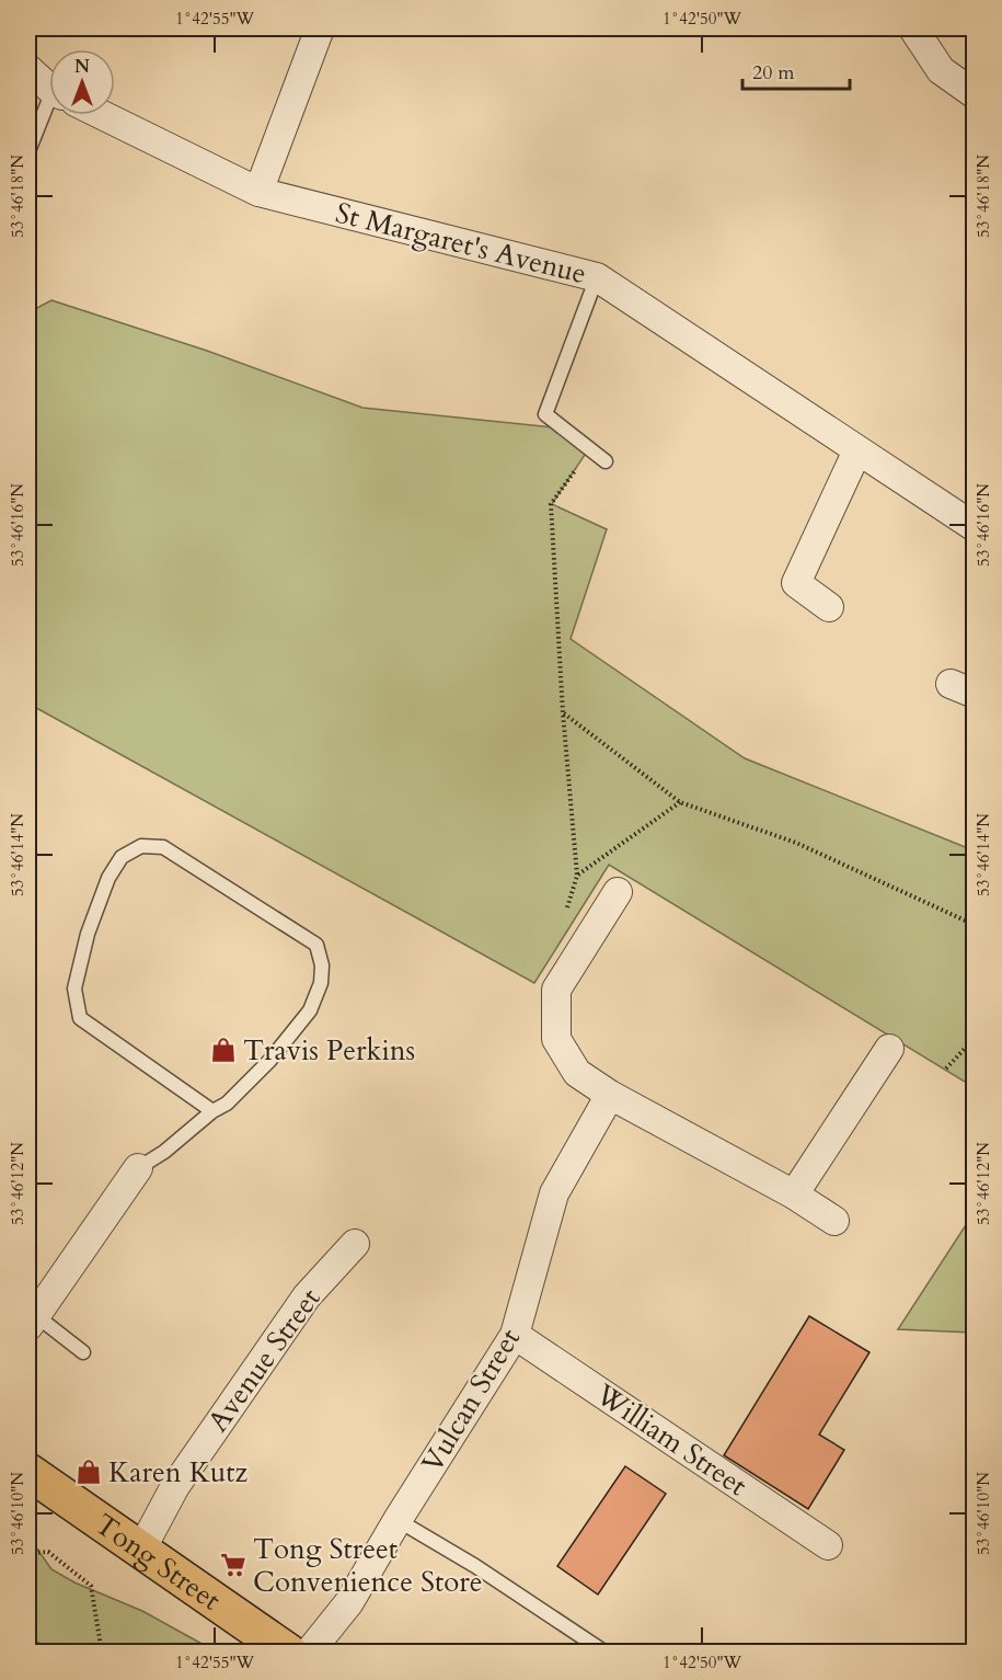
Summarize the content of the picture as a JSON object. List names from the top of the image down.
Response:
{
  "streets": {
    "highway": ["Tong Street"],
    "street": [
      "St Margaret's Avenue",
      "Avenue Street",
      "Vulcan Street",
      "William Street"
    ]
  },
  "crossings": [
    ["Avenue Street", "Tong Street"],
    ["Vulcan Street", "William Street"]
  ],
  "places": {
    "shop": ["Travis Perkins", "Karen Kutz"],
    "supermarket": ["Tong Street Convenience Store"]
  },
  "scale_bar": "20 m",
  "north": "top",
  "coordinates": [
    "1°42'55\"W",
    "1°42'50\"W",
    "53°46'18\"N",
    "53°46'16\"N",
    "53°46'14\"N",
    "53°46'12\"N",
    "53°46'10\"N"
  ]
}
